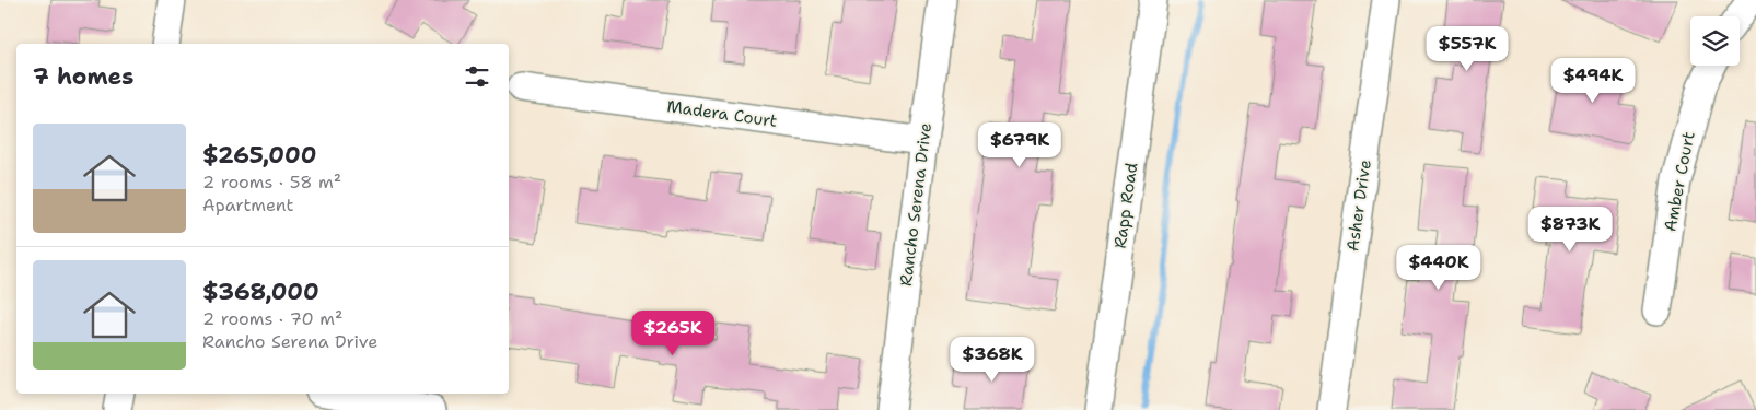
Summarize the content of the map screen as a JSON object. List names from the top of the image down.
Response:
{
  "streets": {
    "street": [
      "Madera Court",
      "Amber Court",
      "Rancho Serena Drive",
      "Rapp Road",
      "Asher Drive"
    ]
  },
  "crossings": [
    ["Madera Court", "Rancho Serena Drive"]
  ],
  "page": {
    "price": [
      "$557K",
      "$494K",
      "$679K",
      "$873K",
      "$440K",
      "$265K",
      "$368K"
    ],
    "heading": "7 homes",
    "list": [
      {
        "name": "$265,000",
        "note": "2 rooms · 58 m² · Apartment"
      },
      {
        "name": "$368,000",
        "note": "2 rooms · 70 m² · Rancho Serena Drive"
      }
    ]
  }
}
